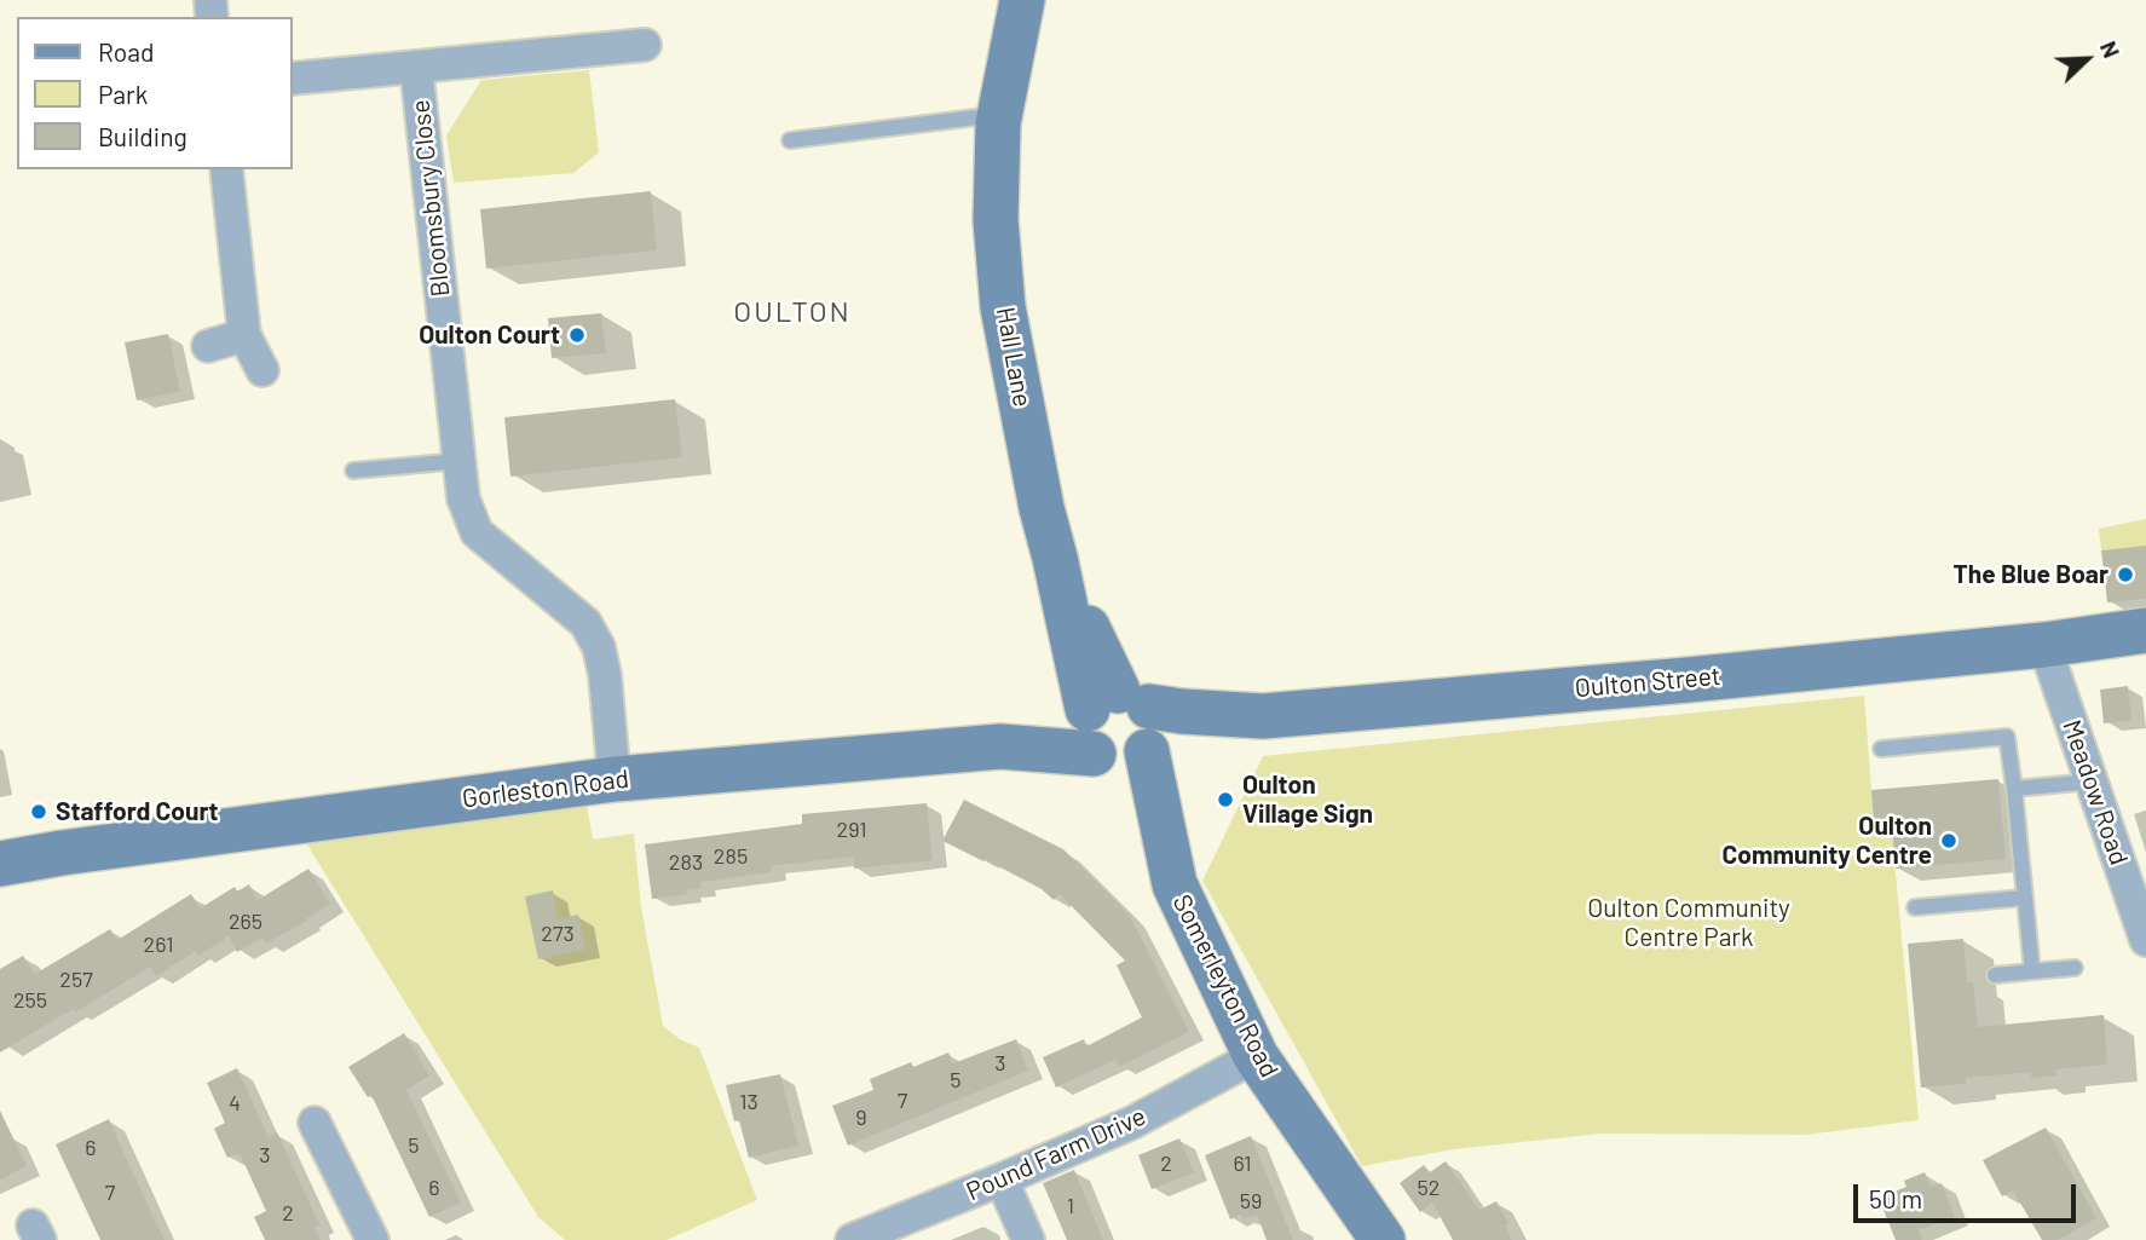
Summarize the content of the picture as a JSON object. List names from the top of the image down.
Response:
{
  "streets": {
    "main road": [
      "Hall Lane",
      "Oulton Street",
      "Gorleston Road",
      "Somerleyton Road"
    ],
    "street": ["Bloomsbury Close", "Meadow Road", "Pound Farm Drive"]
  },
  "crossings": [
    ["Bloomsbury Close", "Gorleston Road"],
    ["Hall Lane", "Oulton Street"],
    ["Hall Lane", "Gorleston Road"],
    ["Hall Lane", "Somerleyton Road"],
    ["Oulton Street", "Gorleston Road"],
    ["Oulton Street", "Meadow Road"],
    ["Oulton Street", "Somerleyton Road"],
    ["Gorleston Road", "Somerleyton Road"],
    ["Somerleyton Road", "Pound Farm Drive"]
  ],
  "districts": ["OULTON"],
  "parks": ["Oulton Community Centre Park"],
  "places": [
    "Oulton Court",
    "The Blue Boar",
    "Oulton Village Sign",
    "Stafford Court",
    "Oulton Community Centre"
  ],
  "house_numbers": [
    "291",
    "285",
    "283",
    "265",
    "273",
    "261",
    "257",
    "255",
    "3",
    "5",
    "7",
    "13",
    "4",
    "9",
    "5",
    "6",
    "3",
    "2",
    "61",
    "6",
    "52",
    "7",
    "59",
    "1",
    "2"
  ],
  "legend": ["Road", "Park", "Building"],
  "scale_bar": "50 m",
  "north": "top right"
}
